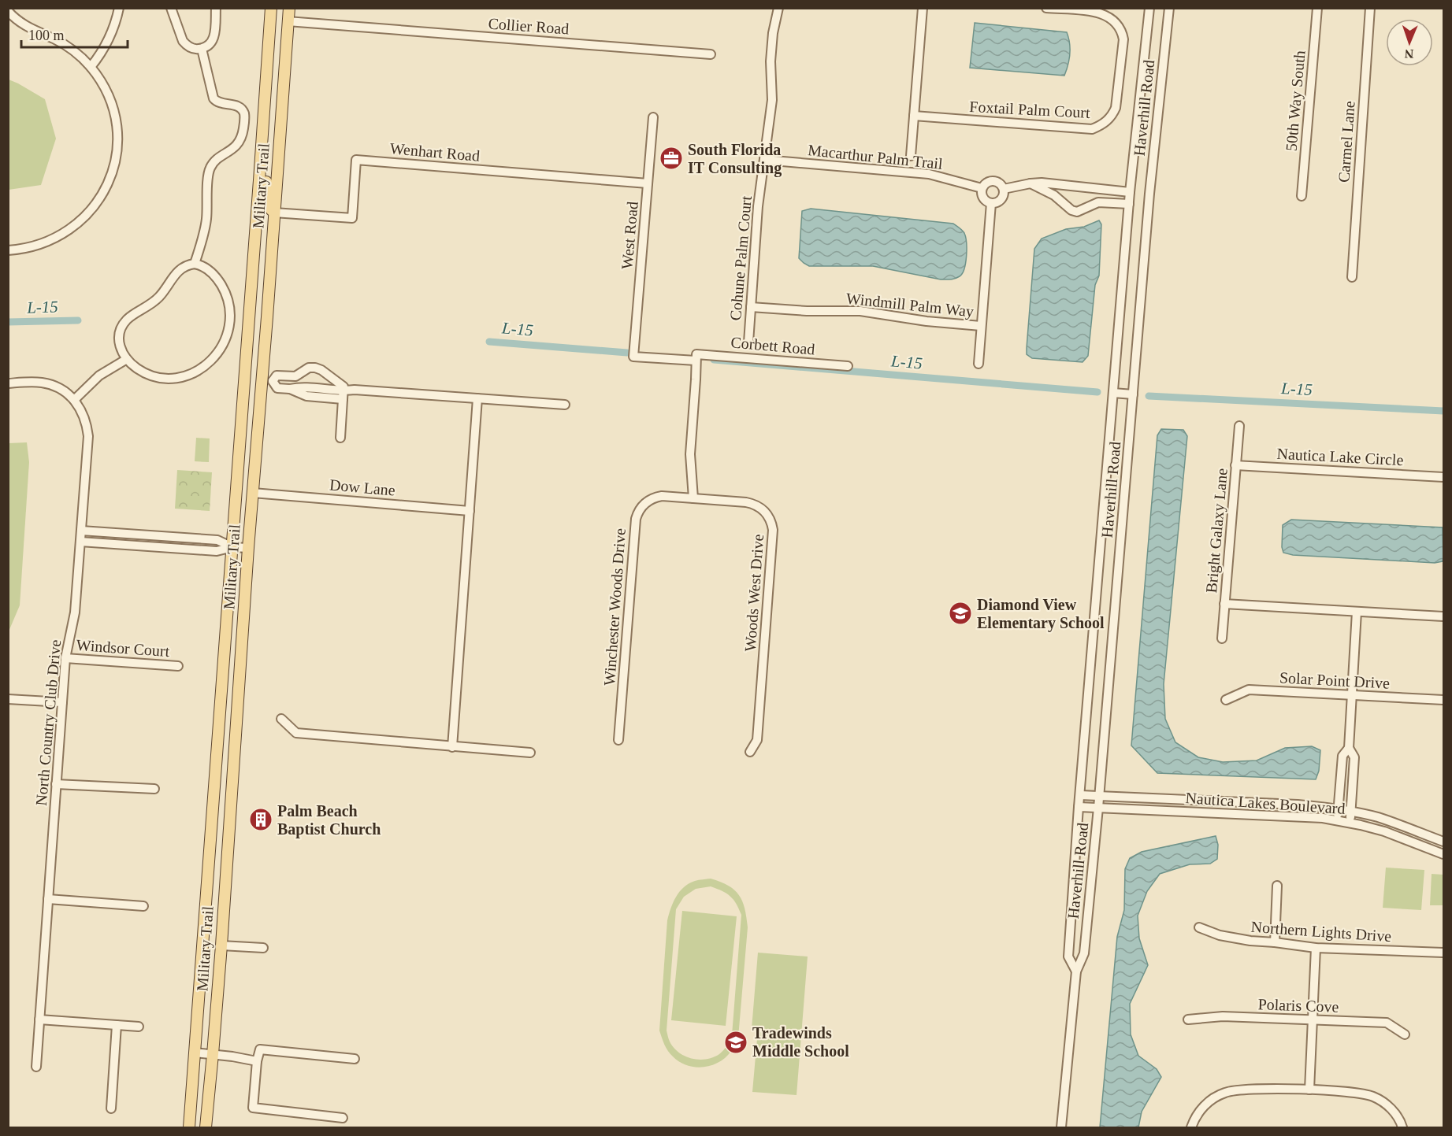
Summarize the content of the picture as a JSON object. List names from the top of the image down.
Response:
{
  "streets": {
    "main road": ["Military Trail"],
    "street": [
      "Collier Road",
      "50th Way South",
      "Haverhill Road",
      "Foxtail Palm Court",
      "Carmel Lane",
      "Wenhart Road",
      "Macarthur Palm Trail",
      "West Road",
      "Cohune Palm Court",
      "Windmill Palm Way",
      "Corbett Road",
      "Nautica Lake Circle",
      "Dow Lane",
      "Bright Galaxy Lane",
      "Woods West Drive",
      "Winchester Woods Drive",
      "Windsor Court",
      "Solar Point Drive",
      "North Country Club Drive",
      "Nautica Lakes Boulevard",
      "Northern Lights Drive",
      "Polaris Cove"
    ]
  },
  "crossings": [
    ["Collier Road", "Military Trail"],
    ["Haverhill Road", "Nautica Lakes Boulevard"],
    ["Wenhart Road", "Military Trail"],
    ["Wenhart Road", "West Road"],
    ["Macarthur Palm Trail", "Cohune Palm Court"],
    ["Military Trail", "Dow Lane"],
    ["West Road", "Corbett Road"],
    ["Cohune Palm Court", "Windmill Palm Way"],
    ["Nautica Lake Circle", "Bright Galaxy Lane"],
    ["Woods West Drive", "Winchester Woods Drive"],
    ["Windsor Court", "North Country Club Drive"]
  ],
  "water": ["L-15"],
  "places": {
    "office": ["South Florida IT Consulting"],
    "school or university": ["Diamond View Elementary School", "Tradewinds Middle School"],
    "building": ["Palm Beach Baptist Church"]
  },
  "scale_bar": "100 m",
  "north": "bottom"
}
